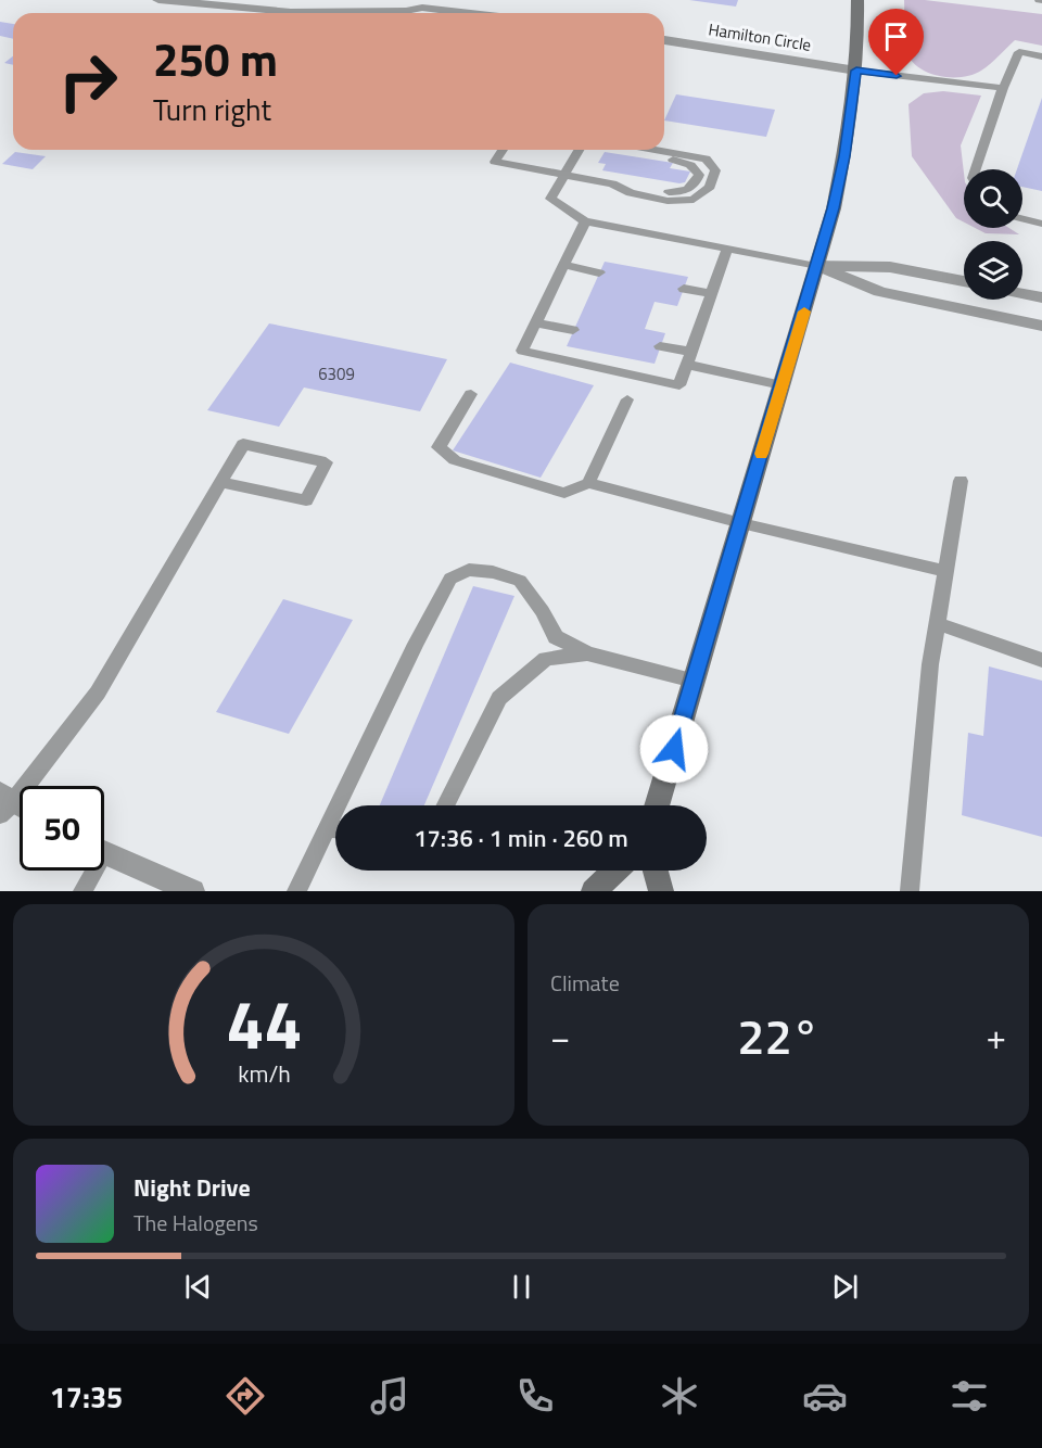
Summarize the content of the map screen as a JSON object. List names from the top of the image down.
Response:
{
  "streets": {
    "street": ["Hamilton Circle"]
  },
  "house_numbers": ["6309"],
  "page": {
    "turn": ["250 m", "Turn right"],
    "limit": "50",
    "trip": "17:36 · 1 min · 260 m",
    "tile": "Climate",
    "heat": ["−", "22°", "+"],
    "song": ["Night Drive", "The Halogens"],
    "tabs": "17:35",
    "gauge": ["44", "km/h"]
  }
}
